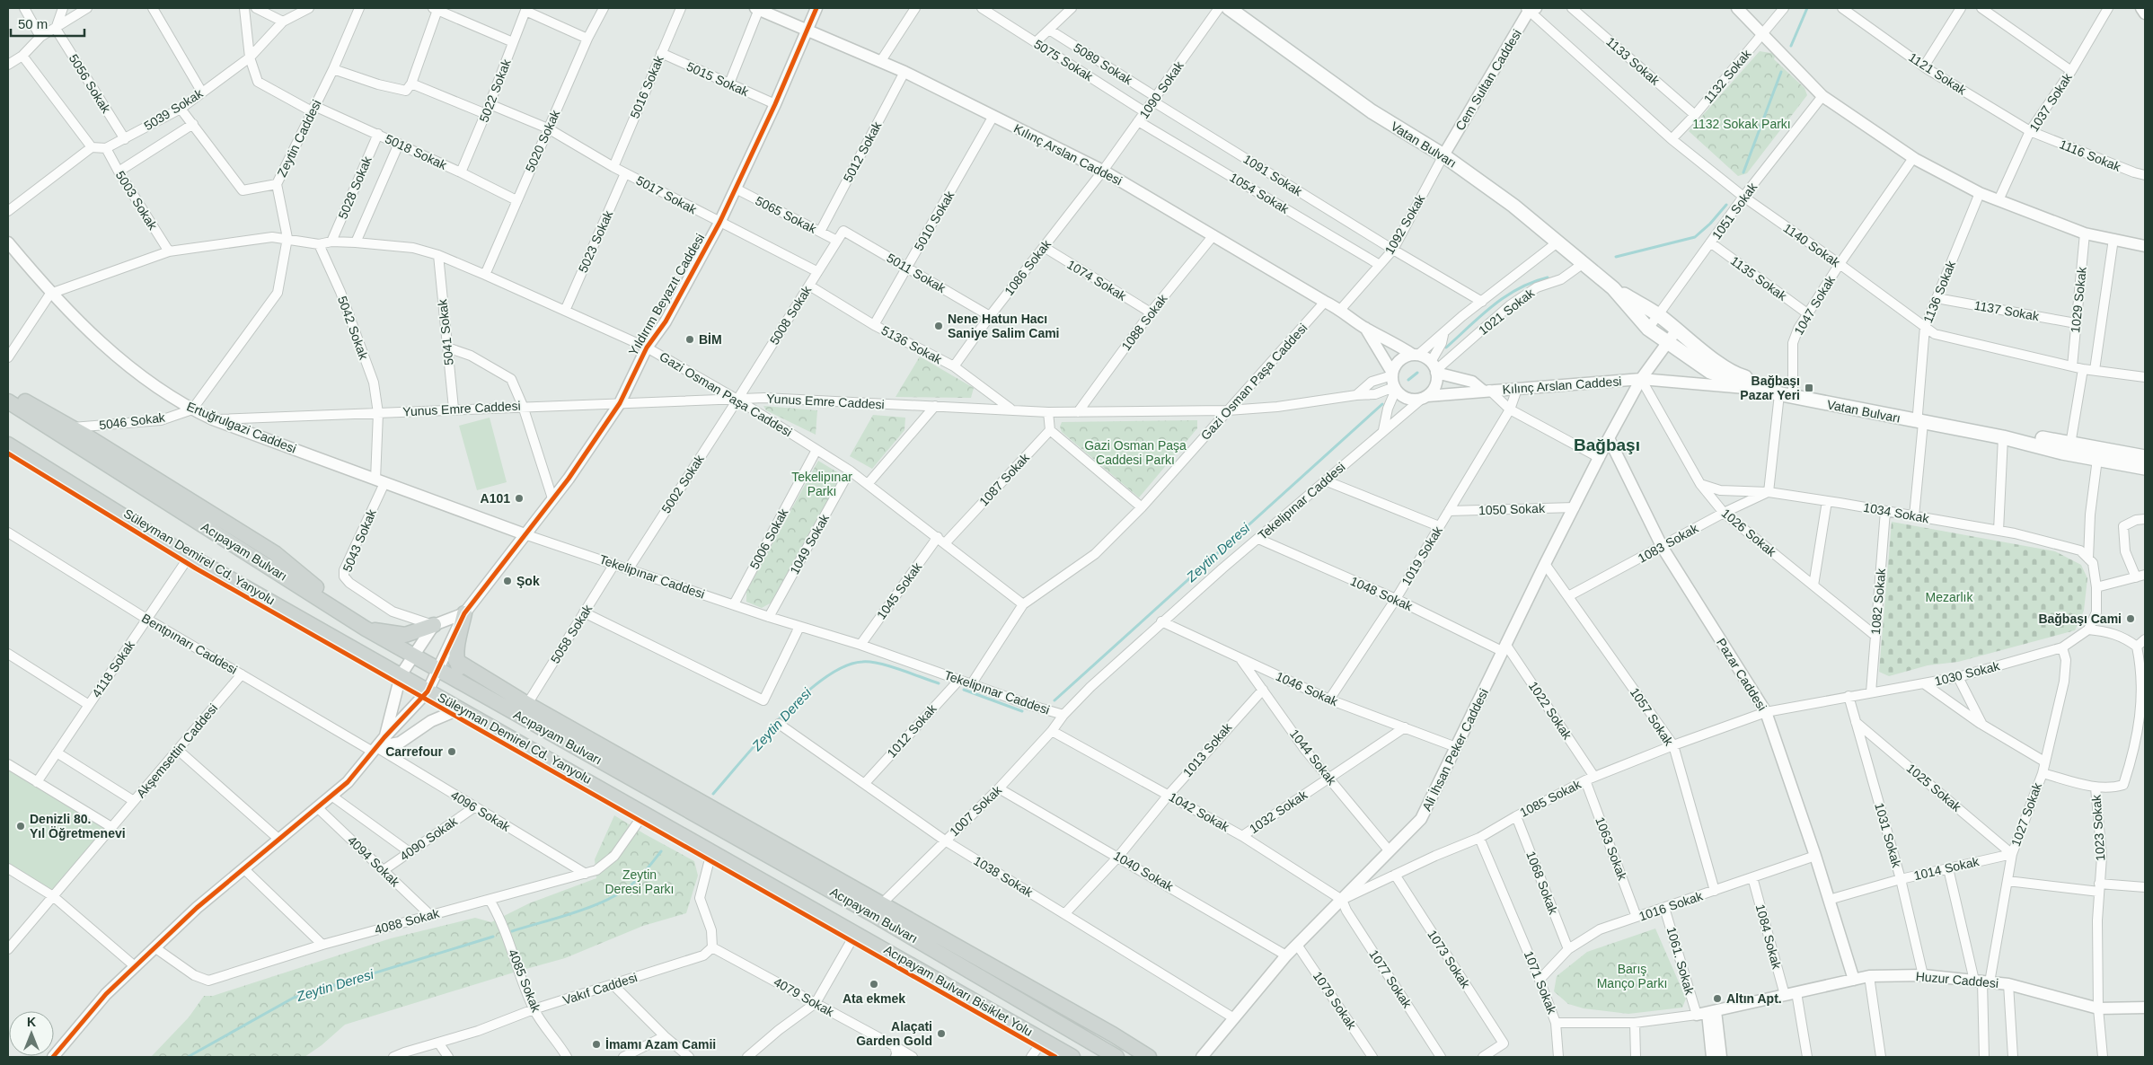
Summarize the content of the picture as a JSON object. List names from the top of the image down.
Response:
{
  "streets": {
    "main road": ["Vatan Bulvarı", "Acıpayam Bulvarı"],
    "street": [
      "5075 Sokak",
      "1133 Sokak",
      "5089 Sokak",
      "1121 Sokak",
      "1132 Sokak",
      "5015 Sokak",
      "Cem Sultan Caddesi",
      "5056 Sokak",
      "5016 Sokak",
      "1090 Sokak",
      "5022 Sokak",
      "1037 Sokak",
      "5039 Sokak",
      "Zeytin Caddesi",
      "5020 Sokak",
      "5018 Sokak",
      "5012 Sokak",
      "Kılınç Arslan Caddesi",
      "1116 Sokak",
      "1091 Sokak",
      "5028 Sokak",
      "1054 Sokak",
      "5017 Sokak",
      "5003 Sokak",
      "1051 Sokak",
      "5065 Sokak",
      "5010 Sokak",
      "1092 Sokak",
      "5023 Sokak",
      "1140 Sokak",
      "1086 Sokak",
      "5011 Sokak",
      "1135 Sokak",
      "1074 Sokak",
      "1136 Sokak",
      "Yıldırım Beyazıt Caddesi",
      "1029 Sokak",
      "1047 Sokak",
      "1137 Sokak",
      "1021 Sokak",
      "5008 Sokak",
      "1088 Sokak",
      "5042 Sokak",
      "5041 Sokak",
      "5136 Sokak",
      "Gazi Osman Paşa Caddesi",
      "Yunus Emre Caddesi",
      "5046 Sokak",
      "Ertuğrulgazi Caddesi",
      "1087 Sokak",
      "5002 Sokak",
      "Tekelipınar Caddesi",
      "1050 Sokak",
      "1034 Sokak",
      "1026 Sokak",
      "5006 Sokak",
      "5043 Sokak",
      "1083 Sokak",
      "1049 Sokak",
      "1019 Sokak",
      "1045 Sokak",
      "1048 Sokak",
      "1082 Sokak",
      "5058 Sokak",
      "Bentpınarı Caddesi",
      "4118 Sokak",
      "1030 Sokak",
      "Pazar Caddesi",
      "1046 Sokak",
      "1022 Sokak",
      "1057 Sokak",
      "1012 Sokak",
      "1013 Sokak",
      "Ali İhsan Peker Caddesi",
      "Akşemsettin Caddesi",
      "1044 Sokak",
      "1025 Sokak",
      "1085 Sokak",
      "4096 Sokak",
      "1007 Sokak",
      "1042 Sokak",
      "1032 Sokak",
      "1027 Sokak",
      "1023 Sokak",
      "1031 Sokak",
      "4090 Sokak",
      "1063 Sokak",
      "4094 Sokak",
      "1014 Sokak",
      "1040 Sokak",
      "1038 Sokak",
      "1068 Sokak",
      "1016 Sokak",
      "4088 Sokak",
      "1084 Sokak",
      "1073 Sokak",
      "1061. Sokak",
      "1077 Sokak",
      "Huzur Caddesi",
      "4085 Sokak",
      "1071 Sokak",
      "Vakıf Caddesi",
      "4079 Sokak",
      "1079 Sokak"
    ],
    "cycle path": ["Süleyman Demirel Cd. Yanyolu"]
  },
  "crossings": [
    ["5075 Sokak", "1090 Sokak"],
    ["1133 Sokak", "1132 Sokak"],
    ["5089 Sokak", "1090 Sokak"],
    ["5089 Sokak", "1091 Sokak"],
    ["1121 Sokak", "1037 Sokak"],
    ["1121 Sokak", "1116 Sokak"],
    ["1132 Sokak", "1140 Sokak"],
    ["5015 Sokak", "5016 Sokak"],
    ["5015 Sokak", "Yıldırım Beyazıt Caddesi"],
    ["Cem Sultan Caddesi", "Vatan Bulvarı"],
    ["Cem Sultan Caddesi", "1092 Sokak"],
    ["Cem Sultan Caddesi", "1140 Sokak"],
    ["5056 Sokak", "5039 Sokak"],
    ["5016 Sokak", "5017 Sokak"],
    ["1090 Sokak", "Kılınç Arslan Caddesi"],
    ["1090 Sokak", "1091 Sokak"],
    ["1090 Sokak", "1054 Sokak"],
    ["1090 Sokak", "1086 Sokak"],
    ["5022 Sokak", "5018 Sokak"],
    ["5022 Sokak", "5017 Sokak"],
    ["1037 Sokak", "1116 Sokak"],
    ["5039 Sokak", "5018 Sokak"],
    ["5039 Sokak", "5003 Sokak"],
    ["Zeytin Caddesi", "5018 Sokak"],
    ["Zeytin Caddesi", "Gazi Osman Paşa Caddesi"],
    ["Zeytin Caddesi", "5046 Sokak"],
    ["Zeytin Caddesi", "Ertuğrulgazi Caddesi"],
    ["5020 Sokak", "5018 Sokak"],
    ["5020 Sokak", "5017 Sokak"],
    ["5020 Sokak", "Gazi Osman Paşa Caddesi"],
    ["Vatan Bulvarı", "Kılınç Arslan Caddesi"],
    ["Vatan Bulvarı", "1051 Sokak"],
    ["Vatan Bulvarı", "1092 Sokak"],
    ["Vatan Bulvarı", "1136 Sokak"],
    ["Vatan Bulvarı", "1047 Sokak"],
    ["Vatan Bulvarı", "1021 Sokak"],
    ["Vatan Bulvarı", "Ali İhsan Peker Caddesi"],
    ["5018 Sokak", "5028 Sokak"],
    ["5012 Sokak", "Kılınç Arslan Caddesi"],
    ["5012 Sokak", "5065 Sokak"],
    ["Kılınç Arslan Caddesi", "5010 Sokak"],
    ["Kılınç Arslan Caddesi", "1092 Sokak"],
    ["Kılınç Arslan Caddesi", "1086 Sokak"],
    ["Kılınç Arslan Caddesi", "Yıldırım Beyazıt Caddesi"],
    ["Kılınç Arslan Caddesi", "1021 Sokak"],
    ["Kılınç Arslan Caddesi", "1088 Sokak"],
    ["Kılınç Arslan Caddesi", "Gazi Osman Paşa Caddesi"],
    ["Kılınç Arslan Caddesi", "Yunus Emre Caddesi"],
    ["Kılınç Arslan Caddesi", "Tekelipınar Caddesi"],
    ["Kılınç Arslan Caddesi", "1026 Sokak"],
    ["Kılınç Arslan Caddesi", "1019 Sokak"],
    ["Kılınç Arslan Caddesi", "Ali İhsan Peker Caddesi"],
    ["1091 Sokak", "1092 Sokak"],
    ["5028 Sokak", "Gazi Osman Paşa Caddesi"],
    ["1054 Sokak", "1092 Sokak"],
    ["5017 Sokak", "5023 Sokak"],
    ["5017 Sokak", "Yıldırım Beyazıt Caddesi"],
    ["5017 Sokak", "5008 Sokak"],
    ["5003 Sokak", "Gazi Osman Paşa Caddesi"],
    ["1051 Sokak", "1140 Sokak"],
    ["1051 Sokak", "1135 Sokak"],
    ["5065 Sokak", "Yıldırım Beyazıt Caddesi"],
    ["5065 Sokak", "5008 Sokak"],
    ["5010 Sokak", "5011 Sokak"],
    ["5010 Sokak", "5136 Sokak"],
    ["5023 Sokak", "Gazi Osman Paşa Caddesi"],
    ["1140 Sokak", "1136 Sokak"],
    ["1140 Sokak", "1029 Sokak"],
    ["1140 Sokak", "1047 Sokak"],
    ["1086 Sokak", "5011 Sokak"],
    ["1086 Sokak", "1074 Sokak"],
    ["1086 Sokak", "5136 Sokak"],
    ["5011 Sokak", "5008 Sokak"],
    ["1135 Sokak", "1047 Sokak"],
    ["1074 Sokak", "1088 Sokak"],
    ["1136 Sokak", "1137 Sokak"],
    ["1136 Sokak", "1034 Sokak"],
    ["Yıldırım Beyazıt Caddesi", "Gazi Osman Paşa Caddesi"],
    ["Yıldırım Beyazıt Caddesi", "Yunus Emre Caddesi"],
    ["Yıldırım Beyazıt Caddesi", "Ertuğrulgazi Caddesi"],
    ["Yıldırım Beyazıt Caddesi", "Tekelipınar Caddesi"],
    ["Yıldırım Beyazıt Caddesi", "Acıpayam Bulvarı"],
    ["1029 Sokak", "1137 Sokak"],
    ["1047 Sokak", "1034 Sokak"],
    ["1047 Sokak", "1083 Sokak"],
    ["1021 Sokak", "Yunus Emre Caddesi"],
    ["1021 Sokak", "Tekelipınar Caddesi"],
    ["5008 Sokak", "5136 Sokak"],
    ["5008 Sokak", "Gazi Osman Paşa Caddesi"],
    ["5008 Sokak", "Yunus Emre Caddesi"],
    ["5008 Sokak", "5002 Sokak"],
    ["1088 Sokak", "Yunus Emre Caddesi"],
    ["5042 Sokak", "Gazi Osman Paşa Caddesi"],
    ["5042 Sokak", "Yunus Emre Caddesi"],
    ["5042 Sokak", "Ertuğrulgazi Caddesi"],
    ["5042 Sokak", "5043 Sokak"],
    ["5041 Sokak", "Gazi Osman Paşa Caddesi"],
    ["5041 Sokak", "Yunus Emre Caddesi"],
    ["5136 Sokak", "Yunus Emre Caddesi"],
    ["Gazi Osman Paşa Caddesi", "Yunus Emre Caddesi"],
    ["Gazi Osman Paşa Caddesi", "Ertuğrulgazi Caddesi"],
    ["Gazi Osman Paşa Caddesi", "1087 Sokak"],
    ["Gazi Osman Paşa Caddesi", "5002 Sokak"],
    ["Gazi Osman Paşa Caddesi", "5006 Sokak"],
    ["Gazi Osman Paşa Caddesi", "1049 Sokak"],
    ["Gazi Osman Paşa Caddesi", "1045 Sokak"],
    ["Yunus Emre Caddesi", "Ertuğrulgazi Caddesi"],
    ["Yunus Emre Caddesi", "5002 Sokak"],
    ["Yunus Emre Caddesi", "Tekelipınar Caddesi"],
    ["5046 Sokak", "Ertuğrulgazi Caddesi"],
    ["Ertuğrulgazi Caddesi", "Tekelipınar Caddesi"],
    ["Ertuğrulgazi Caddesi", "5043 Sokak"],
    ["1087 Sokak", "1045 Sokak"],
    ["5002 Sokak", "Tekelipınar Caddesi"],
    ["Tekelipınar Caddesi", "5006 Sokak"],
    ["Tekelipınar Caddesi", "1049 Sokak"],
    ["Tekelipınar Caddesi", "1045 Sokak"],
    ["Tekelipınar Caddesi", "1048 Sokak"],
    ["Tekelipınar Caddesi", "5058 Sokak"],
    ["Tekelipınar Caddesi", "1046 Sokak"],
    ["Tekelipınar Caddesi", "1012 Sokak"],
    ["Tekelipınar Caddesi", "1007 Sokak"],
    ["1050 Sokak", "1019 Sokak"],
    ["1050 Sokak", "Ali İhsan Peker Caddesi"],
    ["1034 Sokak", "1026 Sokak"],
    ["1034 Sokak", "1083 Sokak"],
    ["1034 Sokak", "1082 Sokak"],
    ["1026 Sokak", "1083 Sokak"],
    ["1026 Sokak", "1082 Sokak"],
    ["1026 Sokak", "Ali İhsan Peker Caddesi"],
    ["1083 Sokak", "Pazar Caddesi"],
    ["1083 Sokak", "1057 Sokak"],
    ["Acıpayam Bulvarı", "4118 Sokak"],
    ["Acıpayam Bulvarı", "4088 Sokak"],
    ["1019 Sokak", "1048 Sokak"],
    ["1019 Sokak", "1046 Sokak"],
    ["1048 Sokak", "1022 Sokak"],
    ["1048 Sokak", "Ali İhsan Peker Caddesi"],
    ["1082 Sokak", "1030 Sokak"],
    ["Bentpınarı Caddesi", "4118 Sokak"],
    ["Bentpınarı Caddesi", "Akşemsettin Caddesi"],
    ["Bentpınarı Caddesi", "4096 Sokak"],
    ["1030 Sokak", "Pazar Caddesi"],
    ["1030 Sokak", "1085 Sokak"],
    ["1030 Sokak", "1027 Sokak"],
    ["1030 Sokak", "1031 Sokak"],
    ["Pazar Caddesi", "Ali İhsan Peker Caddesi"],
    ["Pazar Caddesi", "1085 Sokak"],
    ["Pazar Caddesi", "1014 Sokak"],
    ["Pazar Caddesi", "1016 Sokak"],
    ["Pazar Caddesi", "Huzur Caddesi"],
    ["1046 Sokak", "Ali İhsan Peker Caddesi"],
    ["1046 Sokak", "1044 Sokak"],
    ["1046 Sokak", "1032 Sokak"],
    ["1022 Sokak", "Ali İhsan Peker Caddesi"],
    ["1022 Sokak", "1085 Sokak"],
    ["1022 Sokak", "1063 Sokak"],
    ["1057 Sokak", "Ali İhsan Peker Caddesi"],
    ["1057 Sokak", "1085 Sokak"],
    ["1057 Sokak", "1016 Sokak"],
    ["1012 Sokak", "1038 Sokak"],
    ["1013 Sokak", "1044 Sokak"],
    ["1013 Sokak", "1042 Sokak"],
    ["1013 Sokak", "1040 Sokak"],
    ["1013 Sokak", "1038 Sokak"],
    ["Ali İhsan Peker Caddesi", "1044 Sokak"],
    ["Ali İhsan Peker Caddesi", "1085 Sokak"],
    ["Ali İhsan Peker Caddesi", "1042 Sokak"],
    ["Ali İhsan Peker Caddesi", "1040 Sokak"],
    ["Ali İhsan Peker Caddesi", "1038 Sokak"],
    ["Ali İhsan Peker Caddesi", "1077 Sokak"],
    ["Ali İhsan Peker Caddesi", "1079 Sokak"],
    ["1044 Sokak", "1032 Sokak"],
    ["1025 Sokak", "1027 Sokak"],
    ["1025 Sokak", "1031 Sokak"],
    ["1025 Sokak", "1014 Sokak"],
    ["1085 Sokak", "1042 Sokak"],
    ["1085 Sokak", "1063 Sokak"],
    ["1085 Sokak", "1068 Sokak"],
    ["1085 Sokak", "1073 Sokak"],
    ["1085 Sokak", "1077 Sokak"],
    ["1085 Sokak", "1071 Sokak"],
    ["4096 Sokak", "4090 Sokak"],
    ["4096 Sokak", "4088 Sokak"],
    ["1007 Sokak", "1042 Sokak"],
    ["1007 Sokak", "1040 Sokak"],
    ["1007 Sokak", "1038 Sokak"],
    ["1042 Sokak", "1032 Sokak"],
    ["1042 Sokak", "1077 Sokak"],
    ["1027 Sokak", "1014 Sokak"],
    ["1027 Sokak", "Huzur Caddesi"],
    ["1023 Sokak", "Huzur Caddesi"],
    ["1031 Sokak", "1014 Sokak"],
    ["1031 Sokak", "Huzur Caddesi"],
    ["4090 Sokak", "4094 Sokak"],
    ["1063 Sokak", "1016 Sokak"],
    ["4094 Sokak", "4088 Sokak"],
    ["1068 Sokak", "1016 Sokak"],
    ["1016 Sokak", "1084 Sokak"],
    ["1016 Sokak", "1061. Sokak"],
    ["1016 Sokak", "1071 Sokak"],
    ["4088 Sokak", "4085 Sokak"],
    ["1084 Sokak", "Huzur Caddesi"],
    ["1061. Sokak", "Huzur Caddesi"],
    ["1061. Sokak", "1071 Sokak"],
    ["Huzur Caddesi", "1071 Sokak"],
    ["4085 Sokak", "Vakıf Caddesi"],
    ["Vakıf Caddesi", "4079 Sokak"]
  ],
  "districts": ["Bağbaşı"],
  "water": ["Zeytin Deresi"],
  "parks": [
    "1132 Sokak Parkı",
    "Gazi Osman Paşa Caddesi Parkı",
    "Tekelipınar Parkı",
    "Mezarlık",
    "Zeytin Deresi Parkı",
    "Barış Manço Parkı"
  ],
  "places": {
    "other": [
      "Nene Hatun Hacı Saniye Salim Cami",
      "BİM",
      "A101",
      "Şok",
      "Bağbaşı Cami",
      "Carrefour",
      "Denizli 80. Yıl Öğretmenevi",
      "Ata ekmek",
      "Altın Apt.",
      "Alaçati Garden Gold",
      "İmamı Azam Camii"
    ],
    "transit": ["Bağbaşı Pazar Yeri"]
  },
  "scale_bar": "50 m",
  "north": "top"
}
